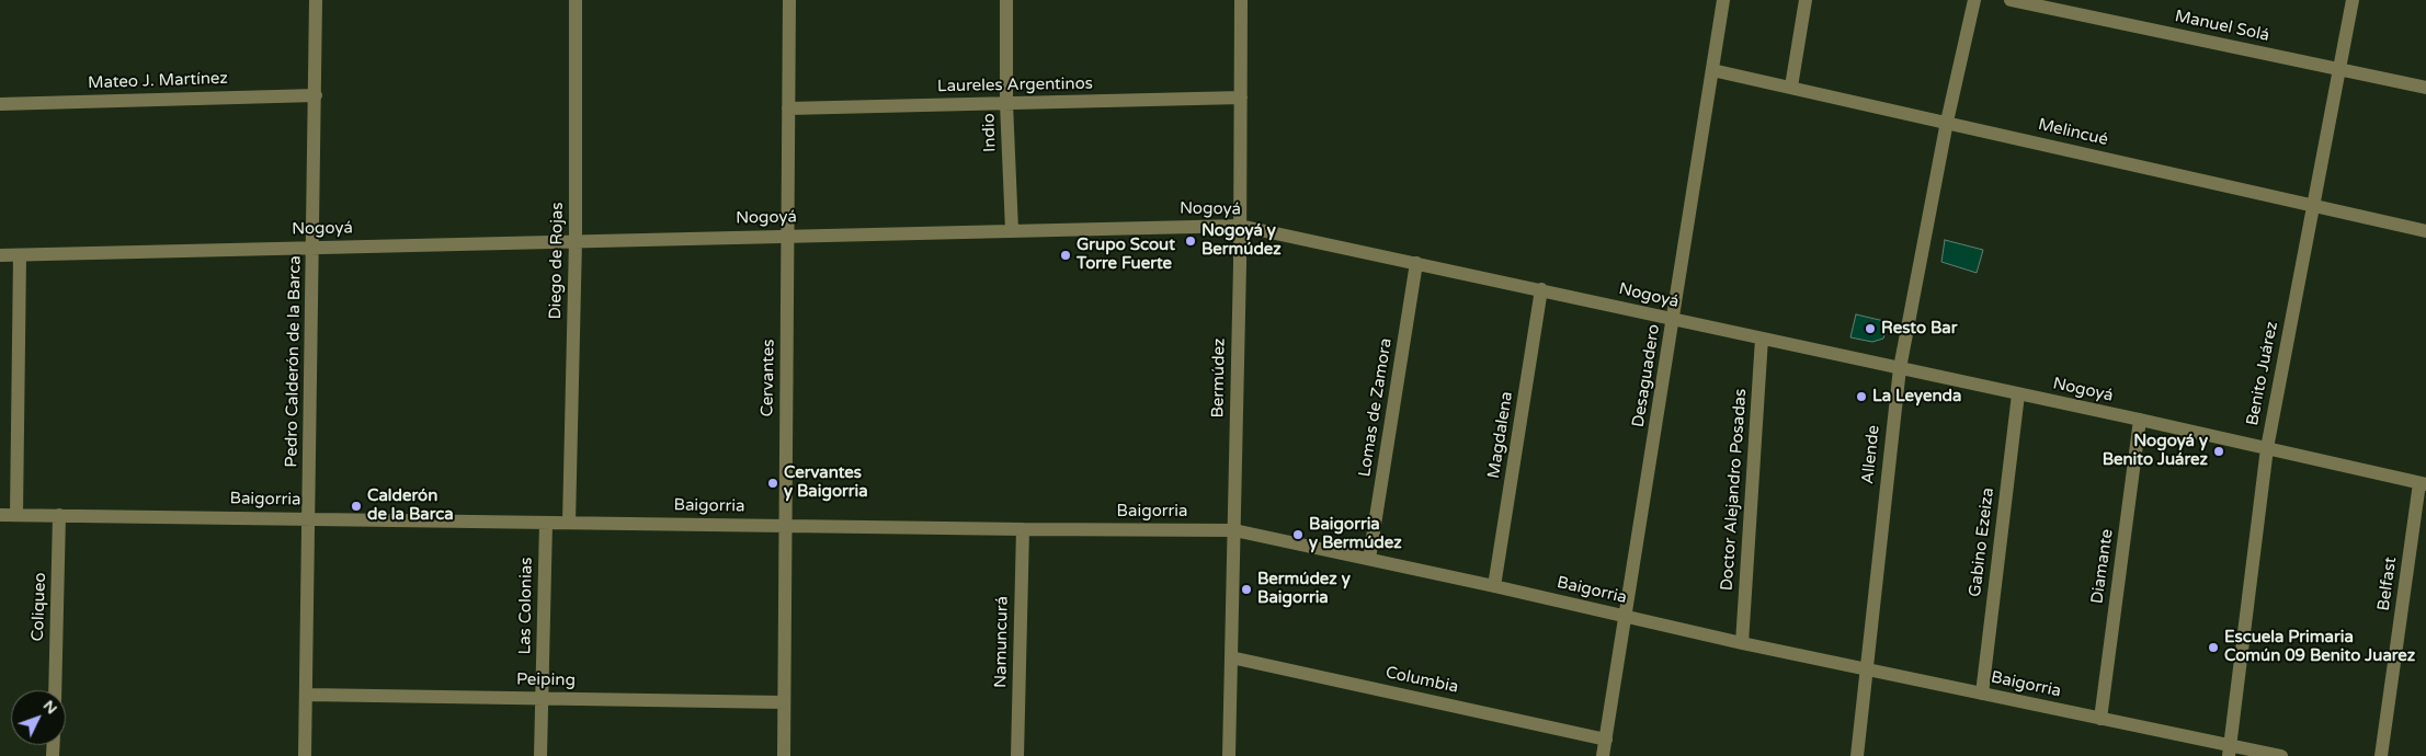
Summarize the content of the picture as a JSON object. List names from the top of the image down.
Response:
{
  "streets": {
    "street": [
      "Manuel Solá",
      "Mateo J. Martínez",
      "Laureles Argentinos",
      "Indio",
      "Melincué",
      "Nogoyá",
      "Diego de Rojas",
      "Pedro Calderón de la Barca",
      "Benito Juárez",
      "Desaguadero",
      "Cervantes",
      "Bermúdez",
      "Lomas de Zamora",
      "Magdalena",
      "Allende",
      "Doctor Alejandro Posadas",
      "Baigorria",
      "Gabino Ezeiza",
      "Diamante",
      "Belfast",
      "Las Colonias",
      "Coliqueo",
      "Namuncurá",
      "Peiping",
      "Columbia"
    ]
  },
  "crossings": [
    ["Manuel Solá", "Benito Juárez"],
    ["Mateo J. Martínez", "Pedro Calderón de la Barca"],
    ["Laureles Argentinos", "Indio"],
    ["Laureles Argentinos", "Cervantes"],
    ["Laureles Argentinos", "Bermúdez"],
    ["Indio", "Nogoyá"],
    ["Melincué", "Benito Juárez"],
    ["Melincué", "Desaguadero"],
    ["Melincué", "Allende"],
    ["Nogoyá", "Diego de Rojas"],
    ["Nogoyá", "Pedro Calderón de la Barca"],
    ["Nogoyá", "Benito Juárez"],
    ["Nogoyá", "Desaguadero"],
    ["Nogoyá", "Cervantes"],
    ["Nogoyá", "Bermúdez"],
    ["Nogoyá", "Lomas de Zamora"],
    ["Nogoyá", "Magdalena"],
    ["Nogoyá", "Allende"],
    ["Nogoyá", "Doctor Alejandro Posadas"],
    ["Nogoyá", "Gabino Ezeiza"],
    ["Nogoyá", "Diamante"],
    ["Nogoyá", "Belfast"],
    ["Diego de Rojas", "Baigorria"],
    ["Pedro Calderón de la Barca", "Baigorria"],
    ["Pedro Calderón de la Barca", "Peiping"],
    ["Benito Juárez", "Baigorria"],
    ["Desaguadero", "Baigorria"],
    ["Desaguadero", "Columbia"],
    ["Cervantes", "Baigorria"],
    ["Cervantes", "Peiping"],
    ["Bermúdez", "Baigorria"],
    ["Bermúdez", "Columbia"],
    ["Lomas de Zamora", "Baigorria"],
    ["Magdalena", "Baigorria"],
    ["Allende", "Baigorria"],
    ["Doctor Alejandro Posadas", "Baigorria"],
    ["Baigorria", "Gabino Ezeiza"],
    ["Baigorria", "Diamante"],
    ["Baigorria", "Las Colonias"],
    ["Baigorria", "Coliqueo"],
    ["Baigorria", "Namuncurá"],
    ["Las Colonias", "Peiping"]
  ],
  "places": [
    "Nogoyá y Bermúdez",
    "Grupo Scout Torre Fuerte",
    "Resto Bar",
    "La Leyenda",
    "Nogoyá y Benito Juárez",
    "Cervantes y Baigorria",
    "Calderón de la Barca",
    "Baigorria y Bermúdez",
    "Bermúdez y Baigorria",
    "Escuela Primaria Común 09 Benito Juarez"
  ],
  "north": "top right"
}
